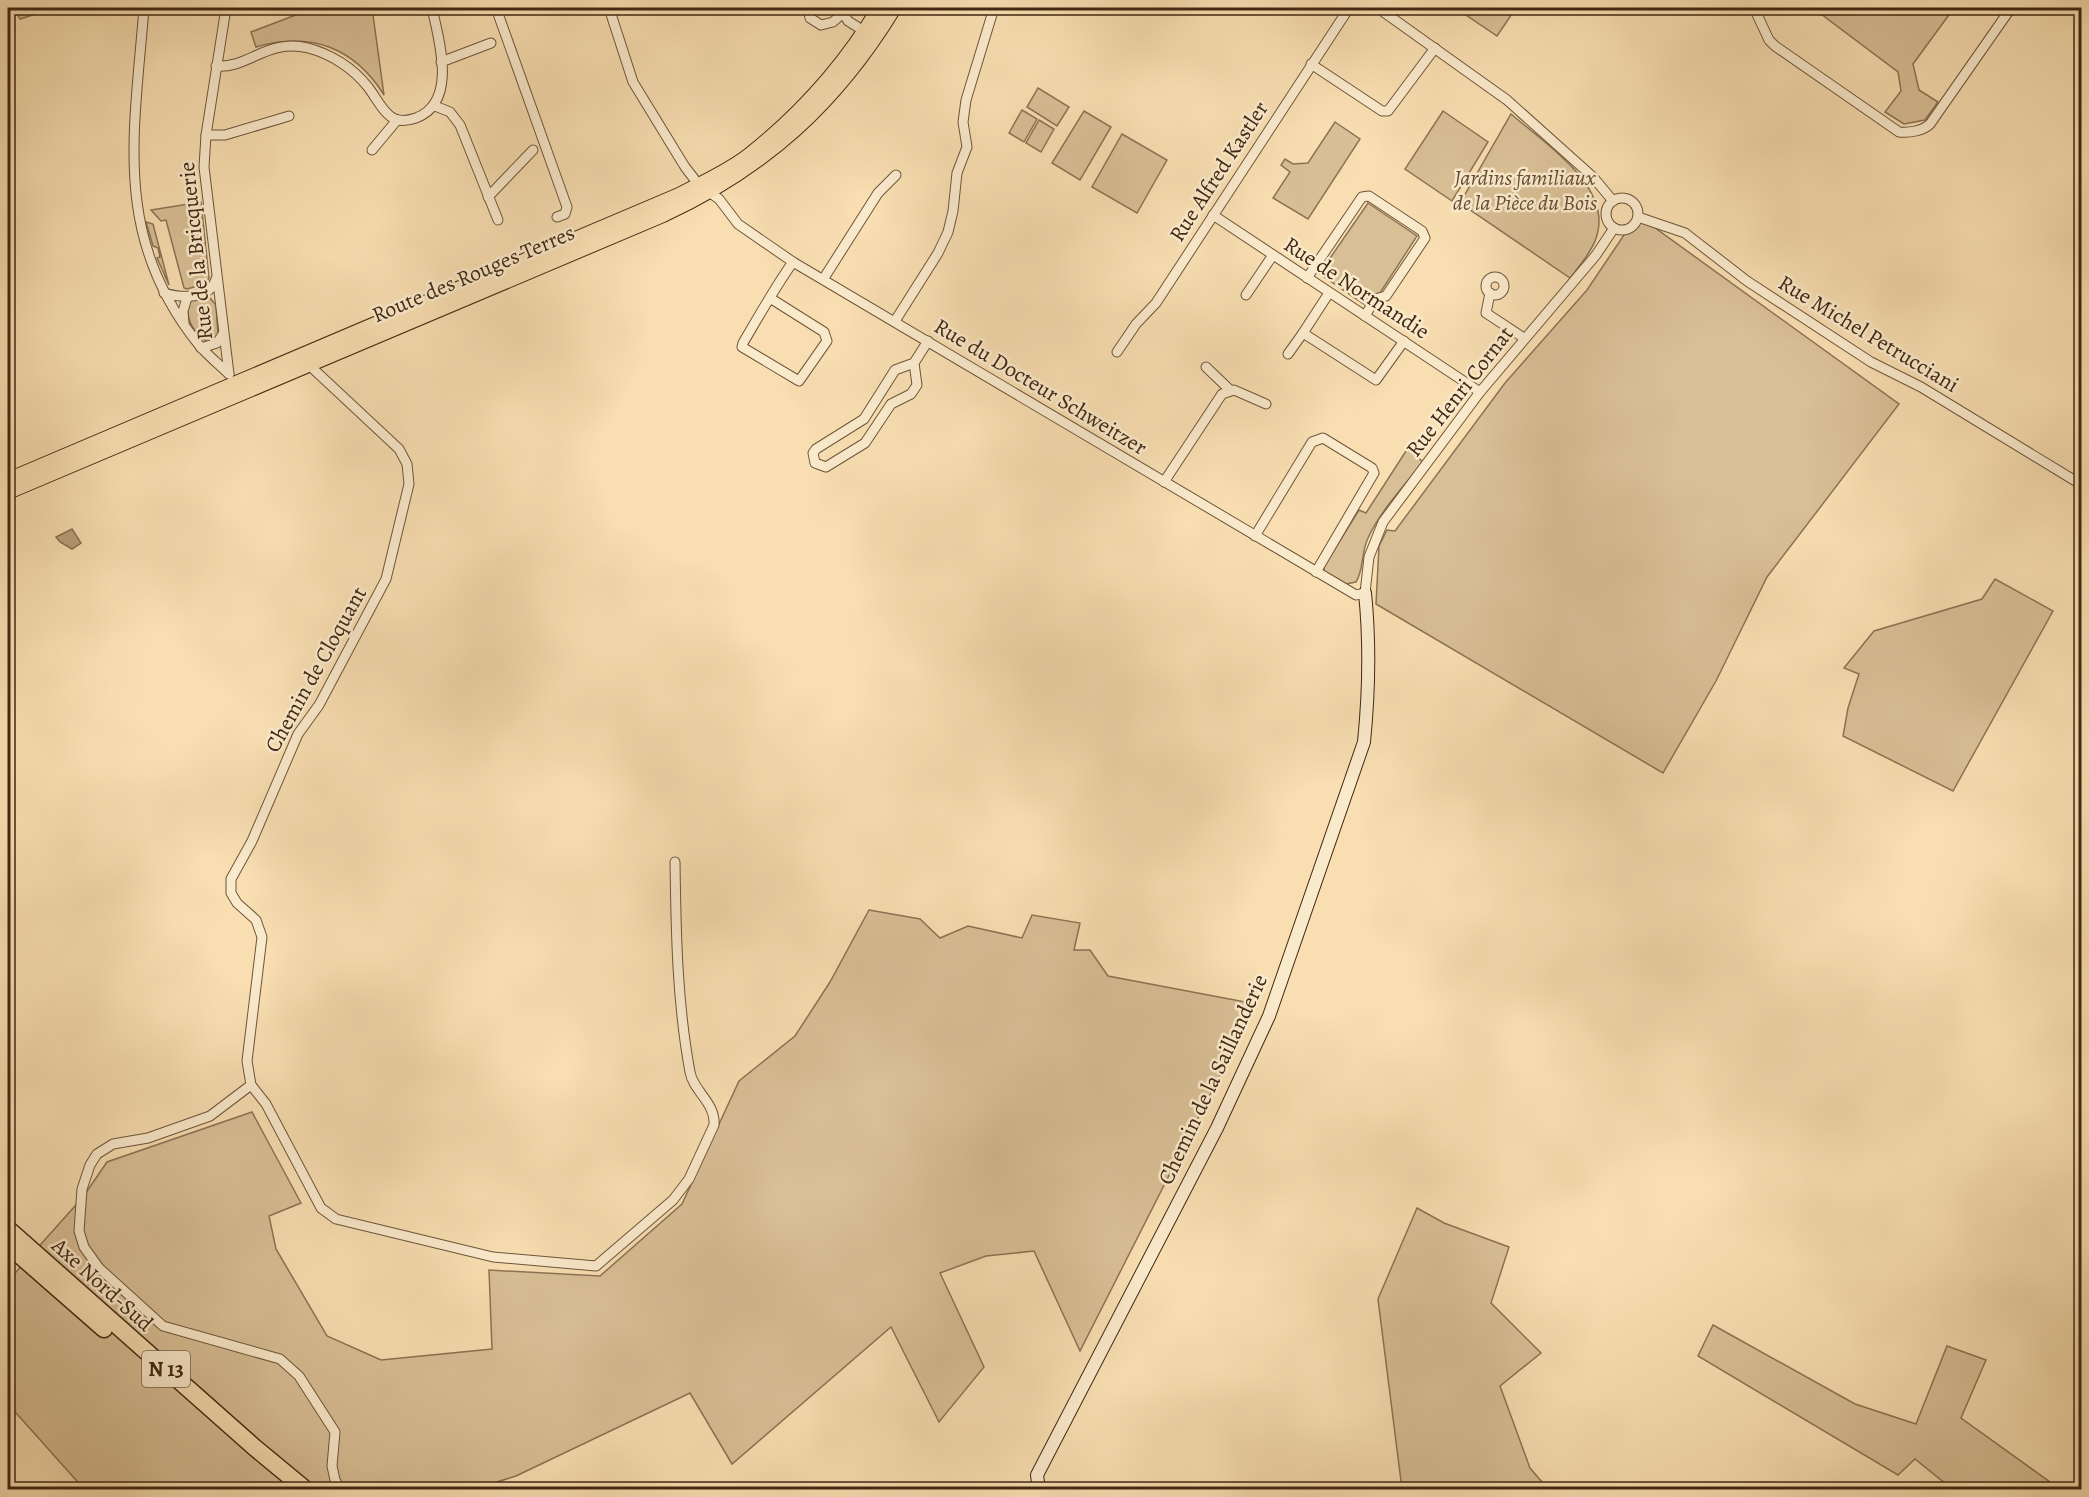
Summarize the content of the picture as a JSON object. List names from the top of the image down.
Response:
{
  "streets": {
    "highway": ["Axe Nord-Sud", "N 13"],
    "main road": ["Route des Rouges Terres"],
    "street": [
      "Rue Alfred Kastler",
      "Rue de la Bricquerie",
      "Rue de Normandie",
      "Rue Michel Petrucciani",
      "Rue du Docteur Schweitzer",
      "Rue Henri Cornat",
      "Chemin de Cloquant",
      "Chemin de la Saillanderie"
    ]
  },
  "crossings": [
    ["Rue Alfred Kastler", "Rue de Normandie"],
    ["Rue de la Bricquerie", "Route des Rouges Terres"],
    ["Route des Rouges Terres", "Rue du Docteur Schweitzer"],
    ["Route des Rouges Terres", "Chemin de Cloquant"],
    ["Rue de Normandie", "Rue Henri Cornat"],
    ["Rue Michel Petrucciani", "Rue Henri Cornat"],
    ["Rue du Docteur Schweitzer", "Rue Henri Cornat"],
    ["Rue du Docteur Schweitzer", "Chemin de la Saillanderie"],
    ["Rue Henri Cornat", "Chemin de la Saillanderie"]
  ],
  "parks": ["Jardins familiaux de la Pièce du Bois"]
}
